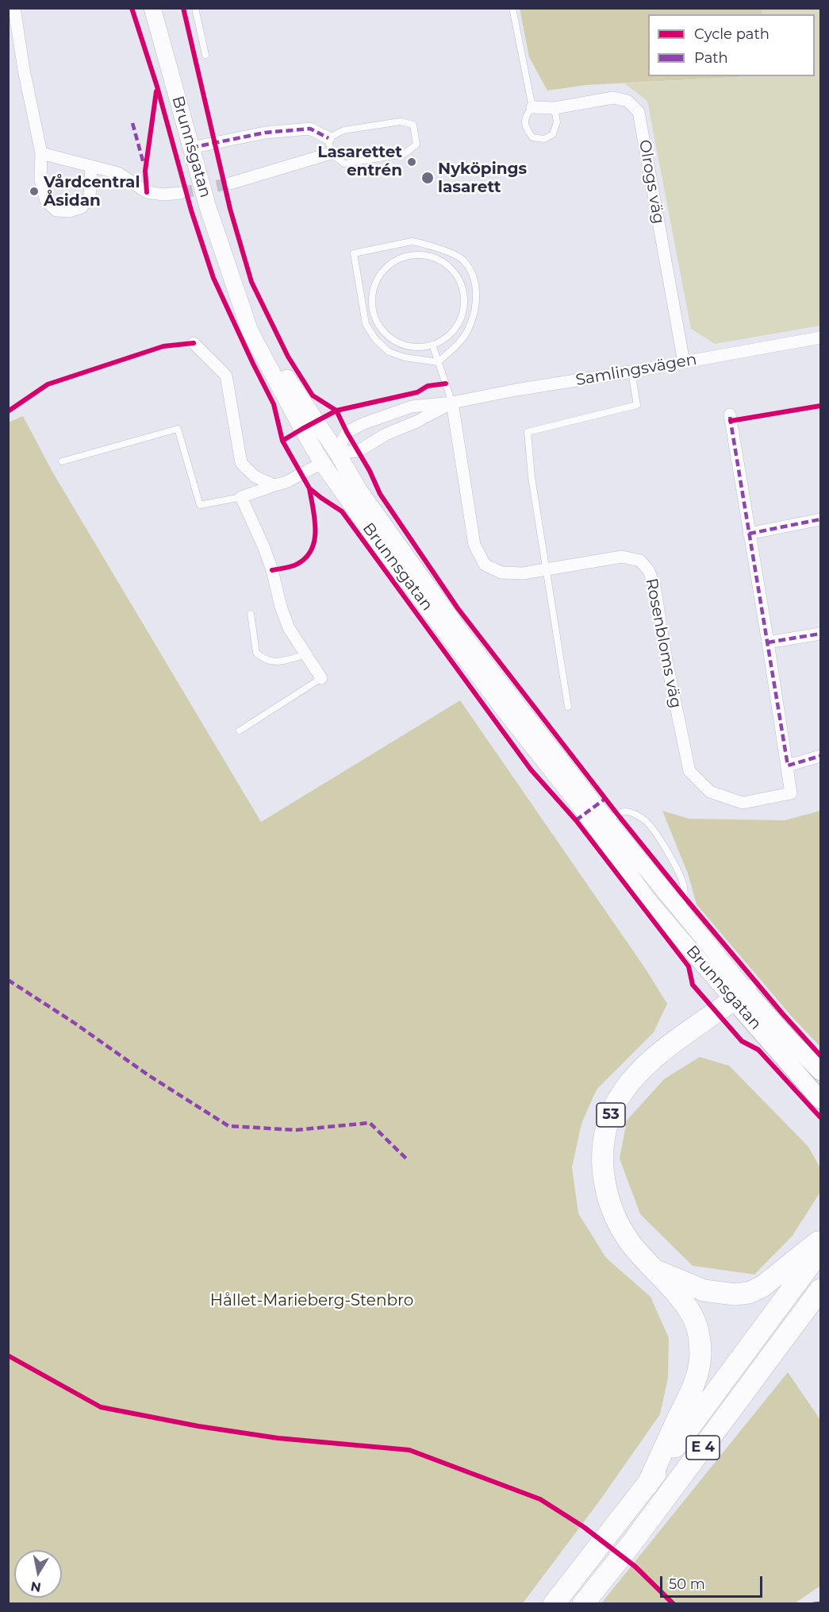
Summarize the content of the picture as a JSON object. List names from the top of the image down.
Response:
{
  "streets": {
    "highway": ["53", "E 4"],
    "main road": ["Brunnsgatan"],
    "street": ["Olrogs väg", "Samlingsvägen", "Rosenbloms väg"]
  },
  "crossings": [
    ["Brunnsgatan", "Samlingsvägen"],
    ["Brunnsgatan", "53"],
    ["Olrogs väg", "Samlingsvägen"],
    ["Samlingsvägen", "Rosenbloms väg"]
  ],
  "parks": ["Hållet-Marieberg-Stenbro"],
  "places": ["Lasarettet entrén", "Nyköpings lasarett", "Vårdcentral Åsidan"],
  "legend": ["Cycle path", "Path"],
  "scale_bar": "50 m",
  "north": "bottom"
}
